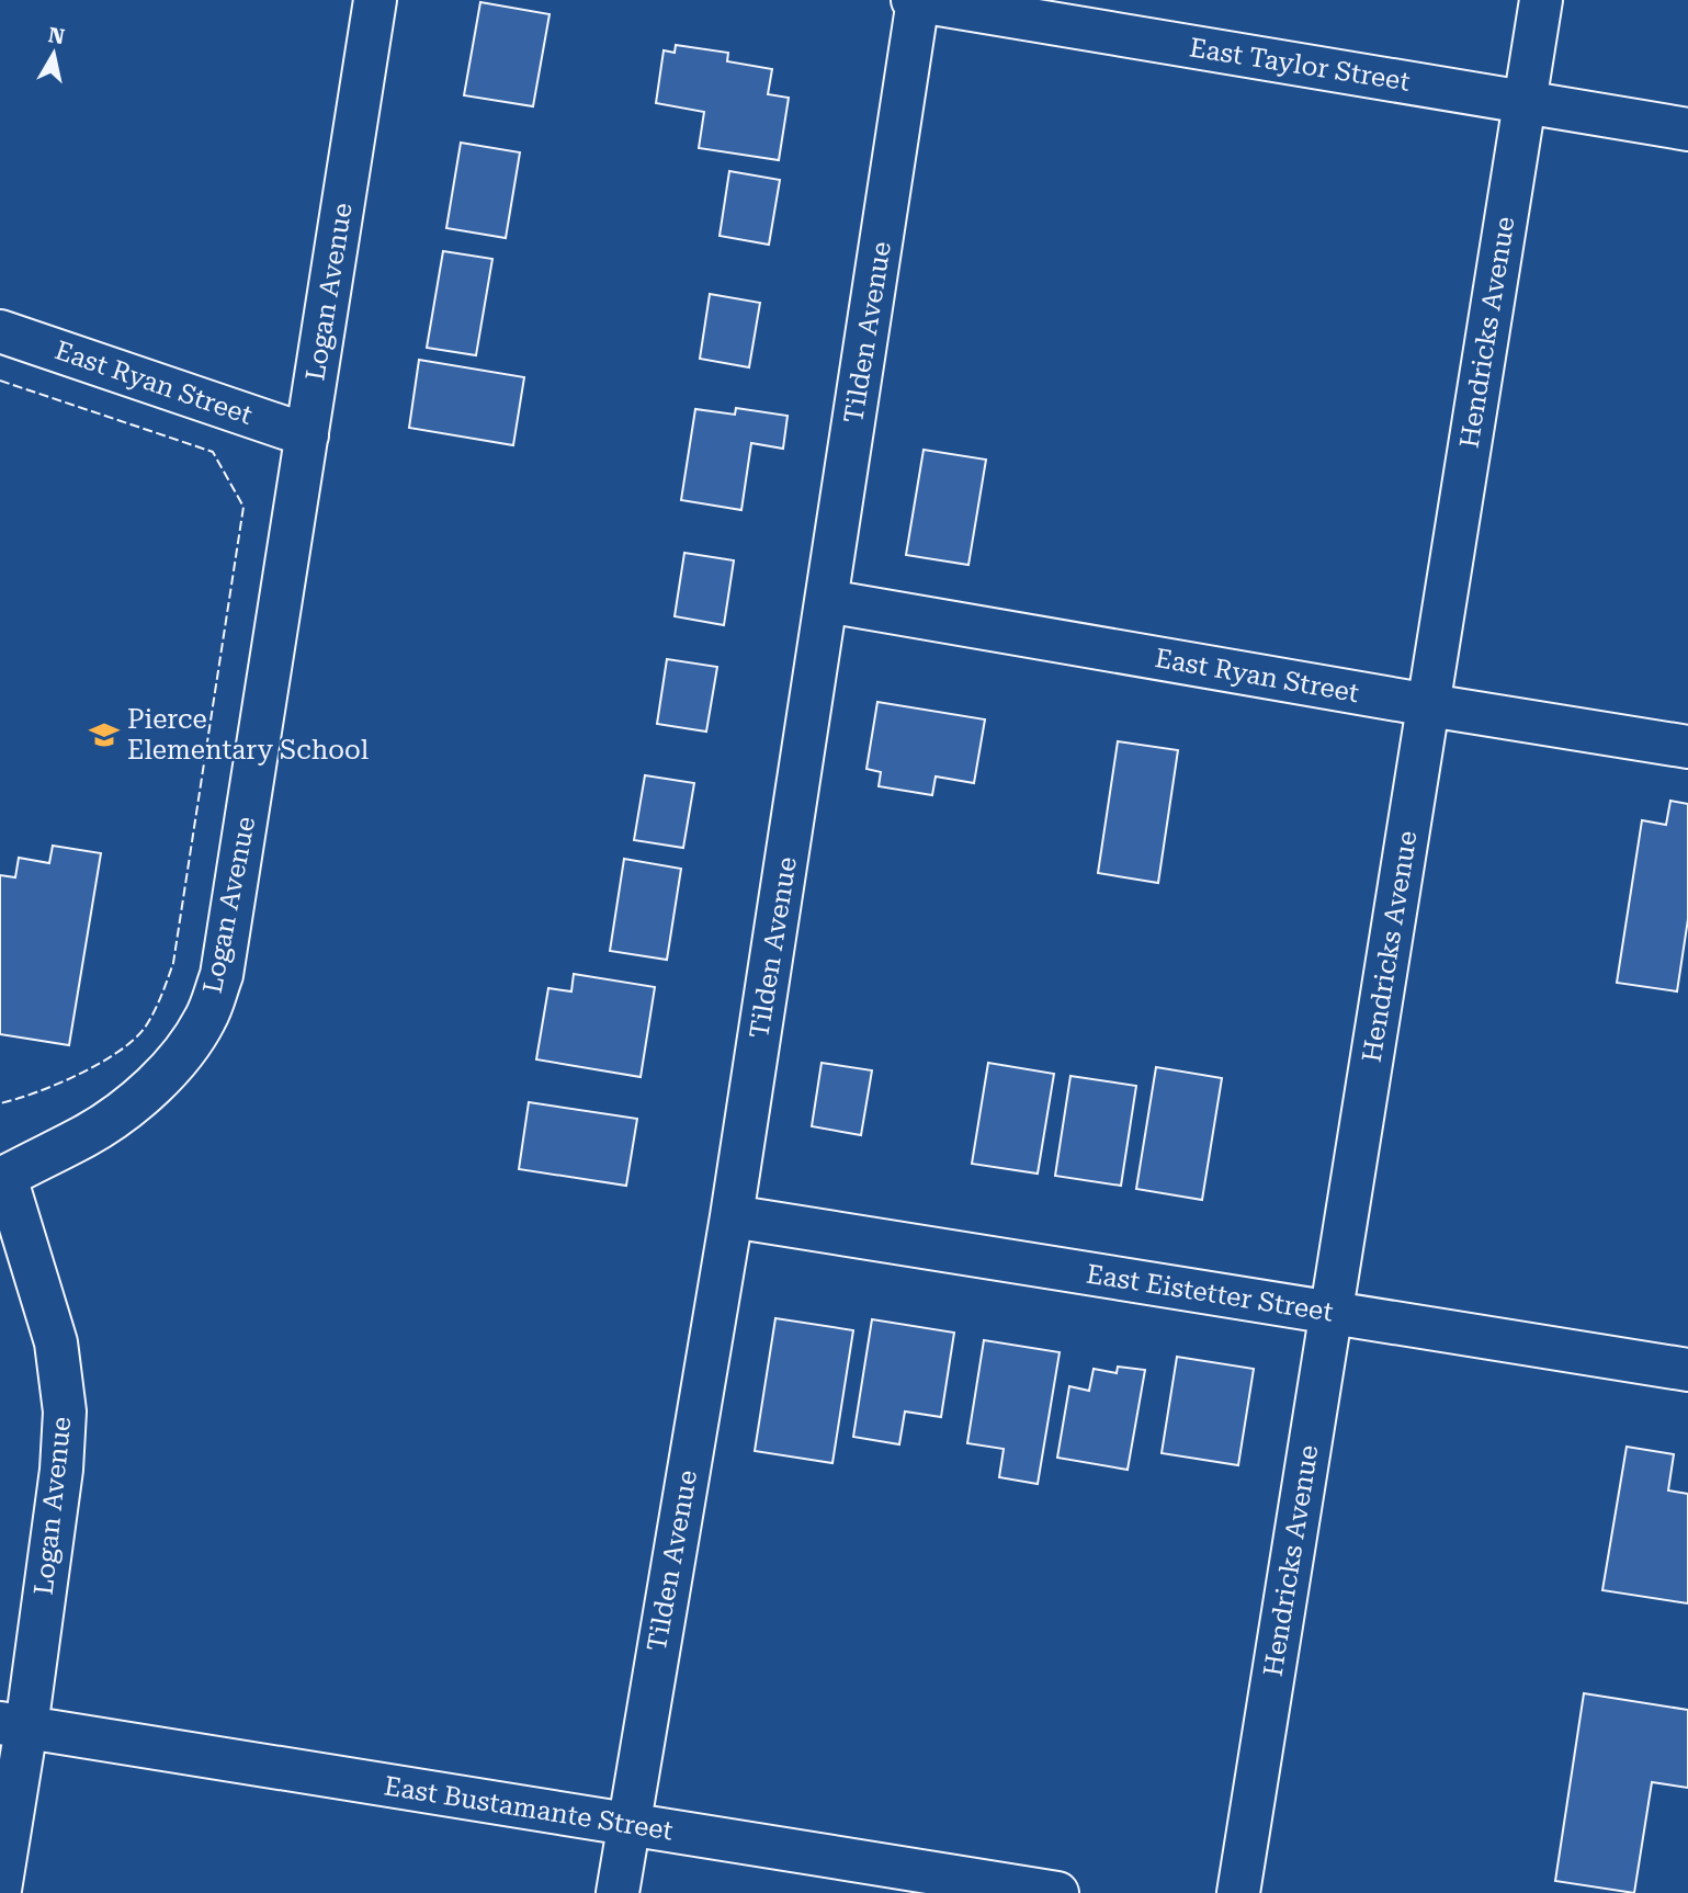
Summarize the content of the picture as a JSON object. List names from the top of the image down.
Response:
{
  "streets": {
    "street": [
      "East Taylor Street",
      "Logan Avenue",
      "Tilden Avenue",
      "Hendricks Avenue",
      "East Ryan Street",
      "East Eistetter Street",
      "East Bustamante Street"
    ]
  },
  "crossings": [
    ["East Taylor Street", "Tilden Avenue"],
    ["East Taylor Street", "Hendricks Avenue"],
    ["Logan Avenue", "East Ryan Street"],
    ["Logan Avenue", "East Bustamante Street"],
    ["Tilden Avenue", "East Ryan Street"],
    ["Tilden Avenue", "East Eistetter Street"],
    ["Tilden Avenue", "East Bustamante Street"],
    ["Hendricks Avenue", "East Ryan Street"],
    ["Hendricks Avenue", "East Eistetter Street"]
  ],
  "places": {
    "school or university": ["Pierce Elementary School"]
  },
  "north": "top"
}
